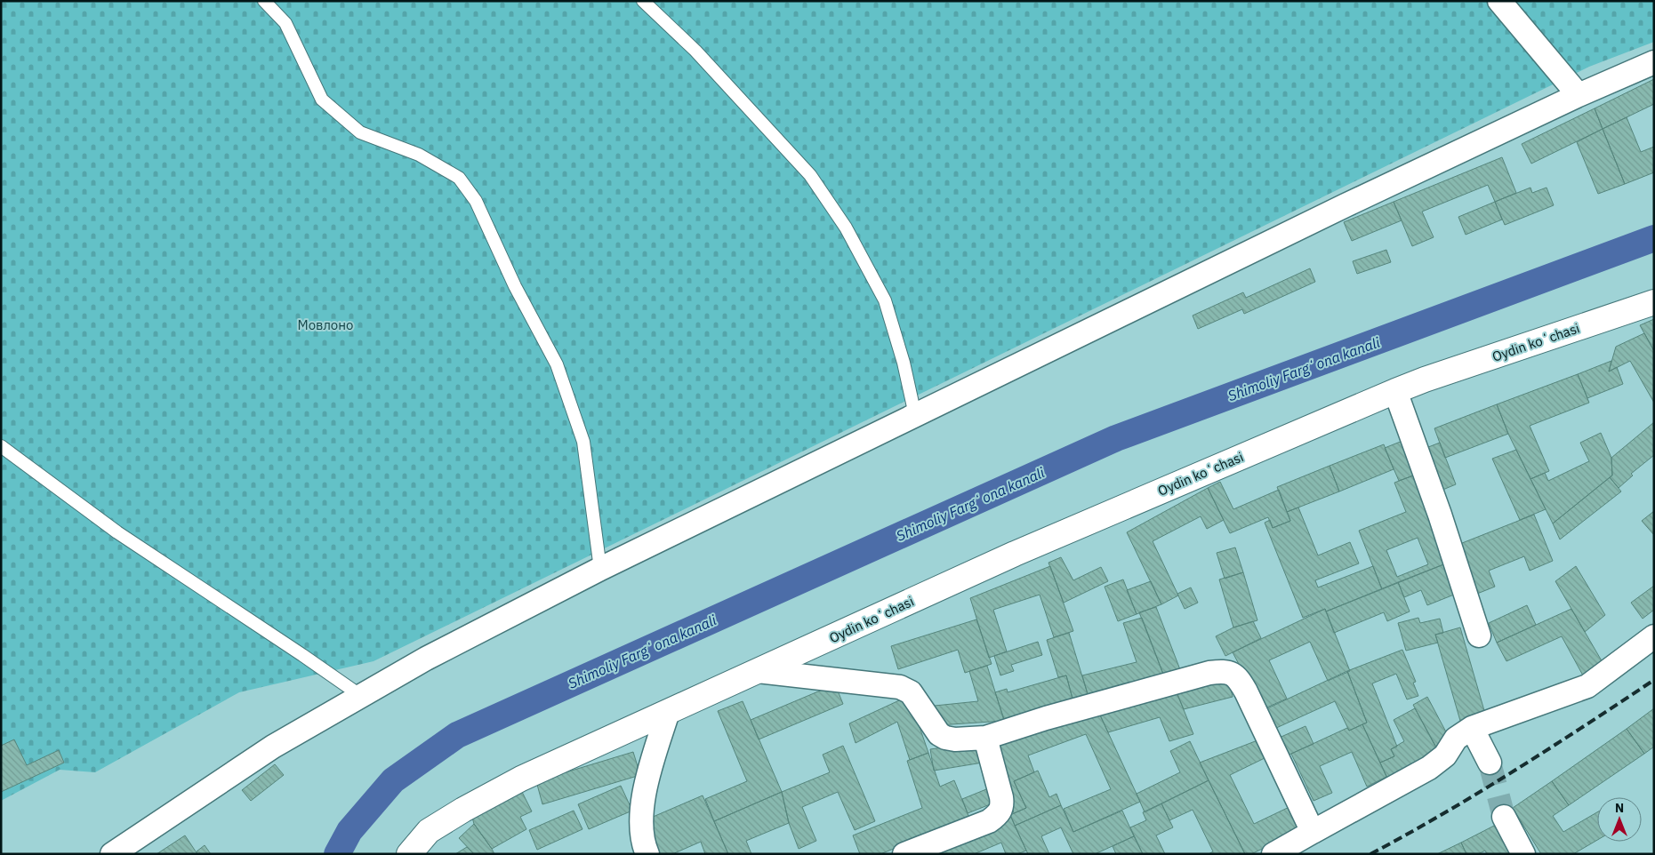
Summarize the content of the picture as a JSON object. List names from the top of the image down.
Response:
{
  "streets": {
    "street": ["Oydin koʻchasi"]
  },
  "water": ["Shimoliy Fargʻona kanali"],
  "parks": ["Мовлоно"],
  "north": "top"
}
